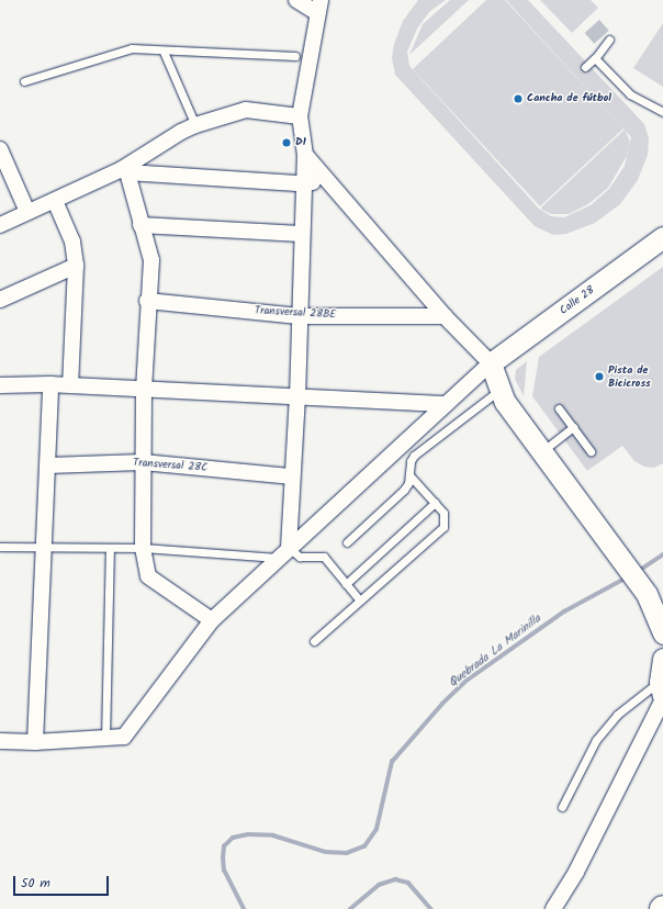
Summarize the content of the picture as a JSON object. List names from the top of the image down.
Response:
{
  "streets": {
    "main road": ["Calle 28"],
    "street": ["Transversal 28BE", "Transversal 28C"]
  },
  "water": ["Quebrada La Marinilla"],
  "places": ["Cancha de fútbol", "D1", "Pista de Bicicross"],
  "scale_bar": "50 m"
}
